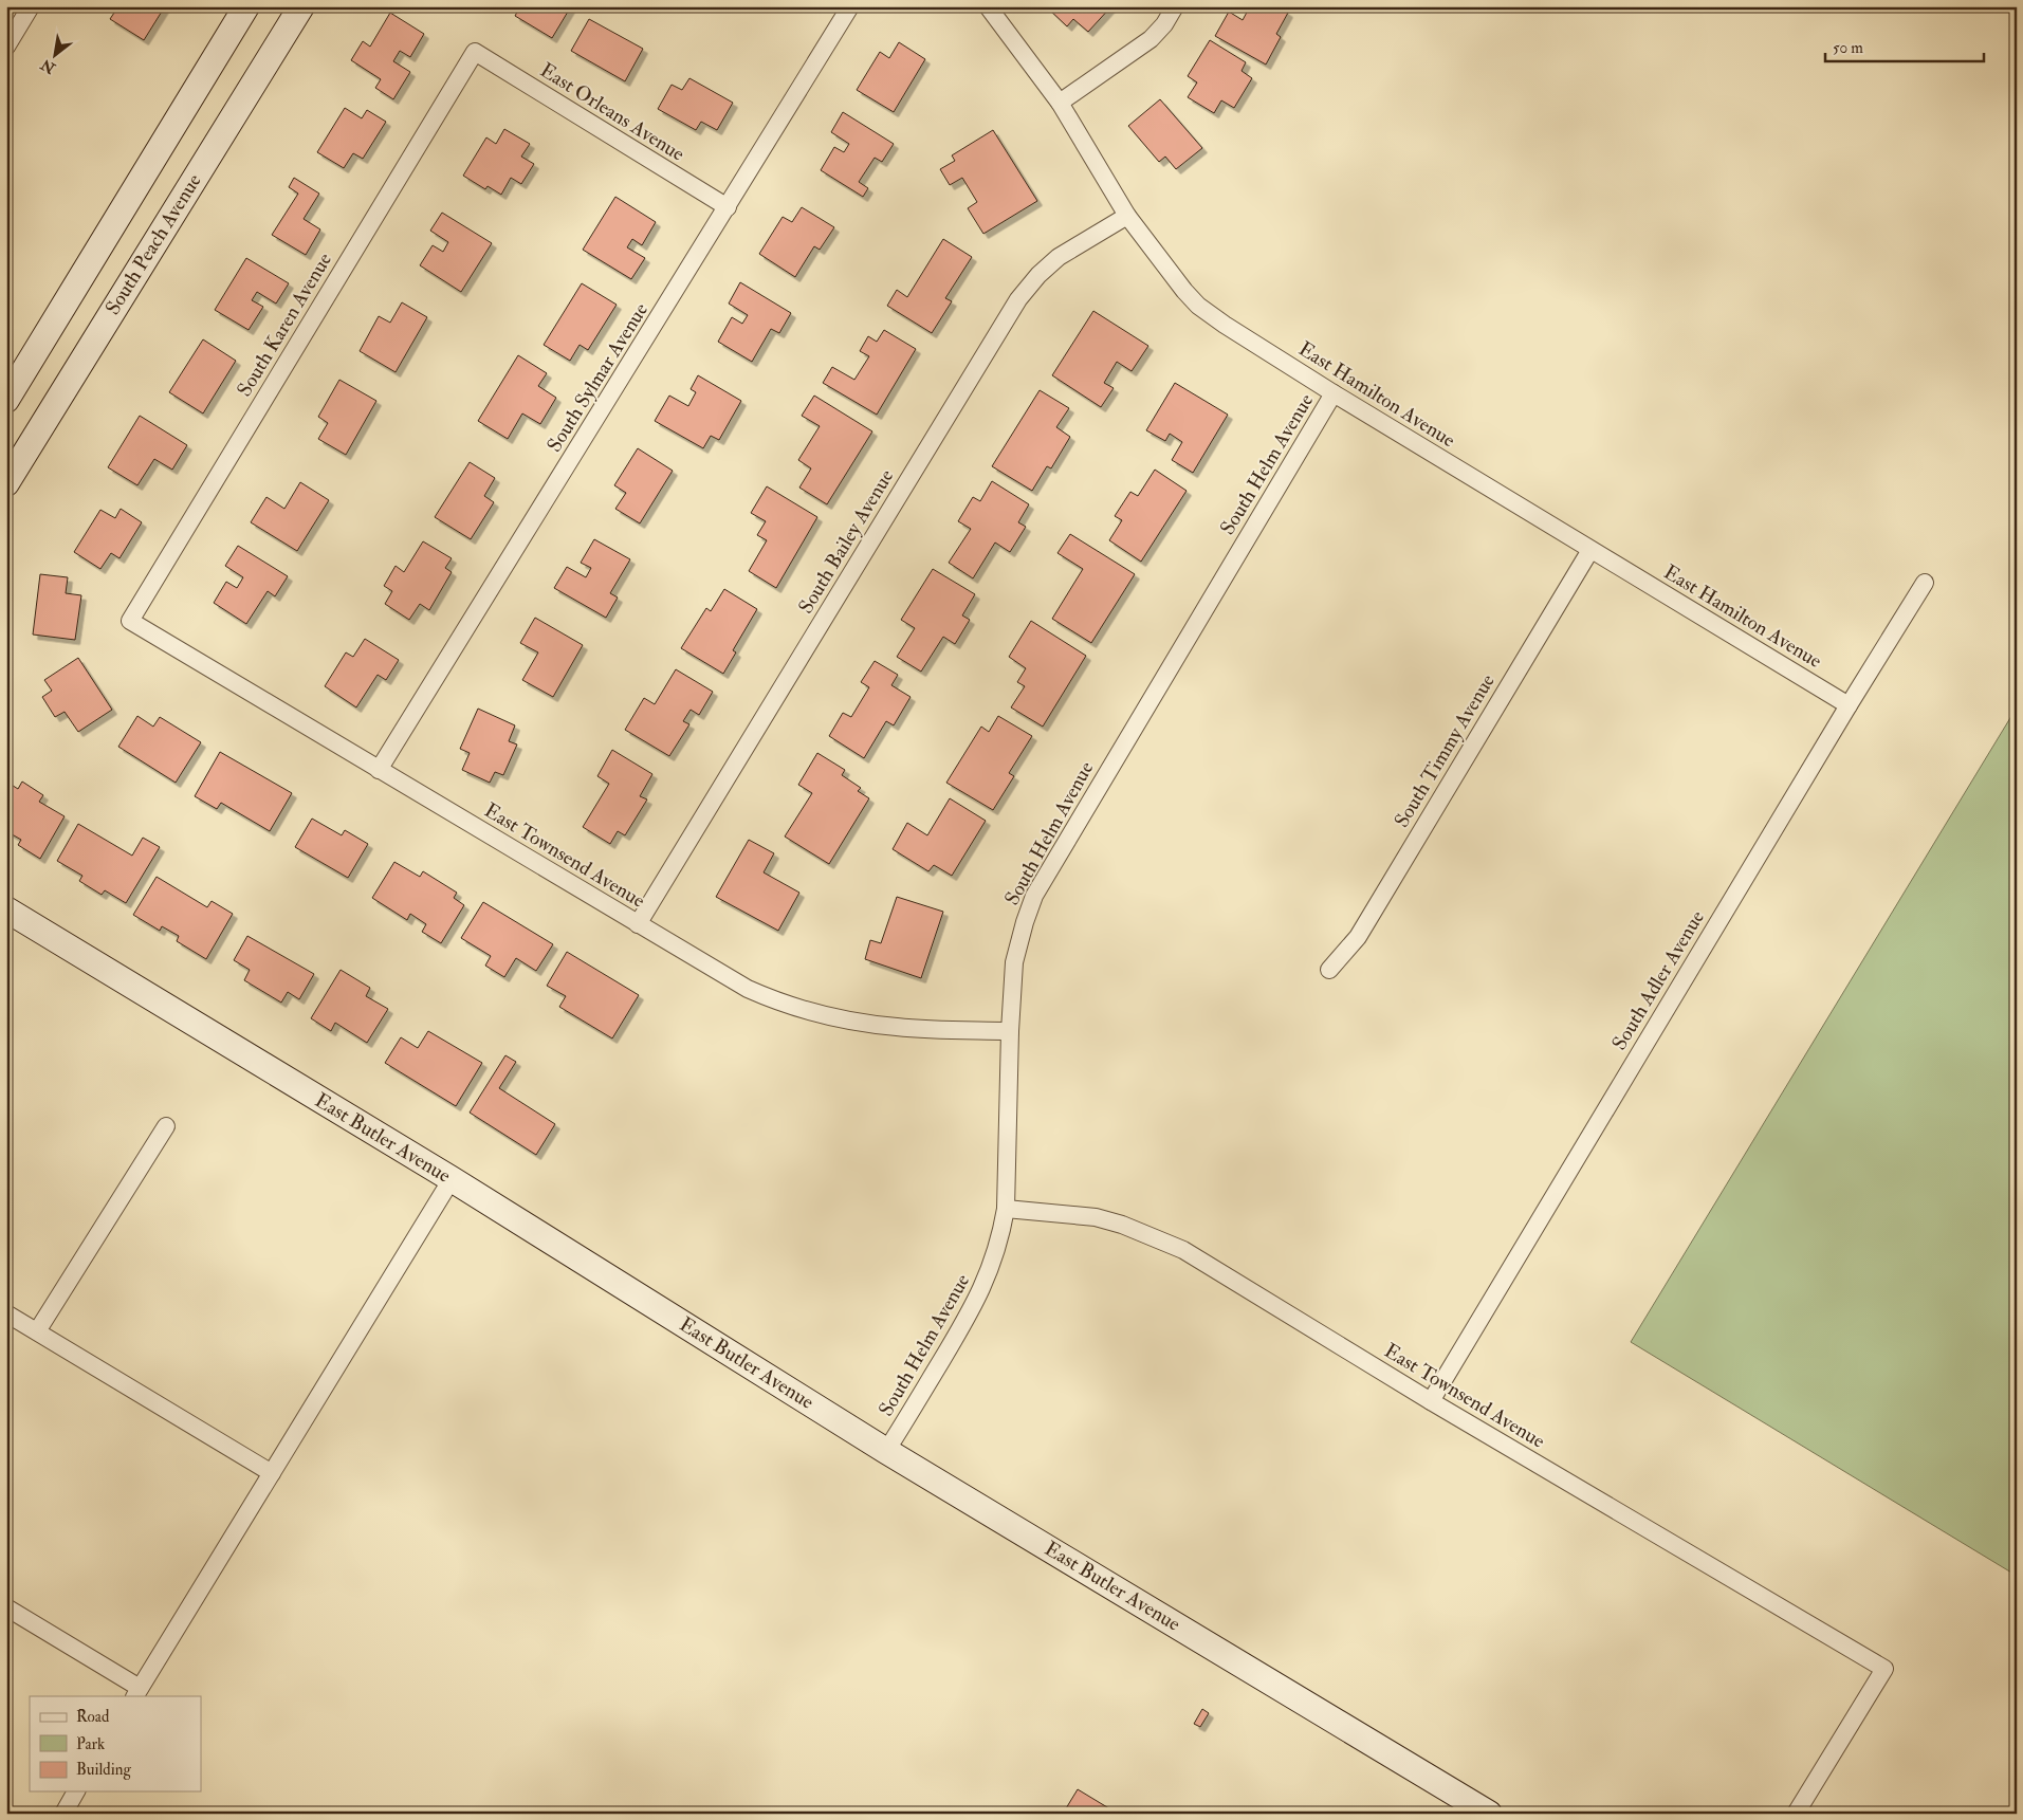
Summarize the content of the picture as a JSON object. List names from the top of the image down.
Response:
{
  "streets": {
    "street": [
      "East Orleans Avenue",
      "South Peach Avenue",
      "South Karen Avenue",
      "South Sylmar Avenue",
      "East Hamilton Avenue",
      "South Helm Avenue",
      "South Bailey Avenue",
      "South Timmy Avenue",
      "East Townsend Avenue",
      "South Adler Avenue",
      "East Butler Avenue"
    ]
  },
  "crossings": [
    ["East Orleans Avenue", "South Karen Avenue"],
    ["East Orleans Avenue", "South Sylmar Avenue"],
    ["South Karen Avenue", "East Townsend Avenue"],
    ["South Sylmar Avenue", "East Townsend Avenue"],
    ["East Hamilton Avenue", "South Helm Avenue"],
    ["East Hamilton Avenue", "South Bailey Avenue"],
    ["East Hamilton Avenue", "South Timmy Avenue"],
    ["East Hamilton Avenue", "South Adler Avenue"],
    ["South Helm Avenue", "East Townsend Avenue"],
    ["South Helm Avenue", "East Butler Avenue"],
    ["South Bailey Avenue", "East Townsend Avenue"],
    ["East Townsend Avenue", "South Adler Avenue"]
  ],
  "legend": ["Road", "Park", "Building"],
  "scale_bar": "50 m",
  "north": "bottom left"
}
